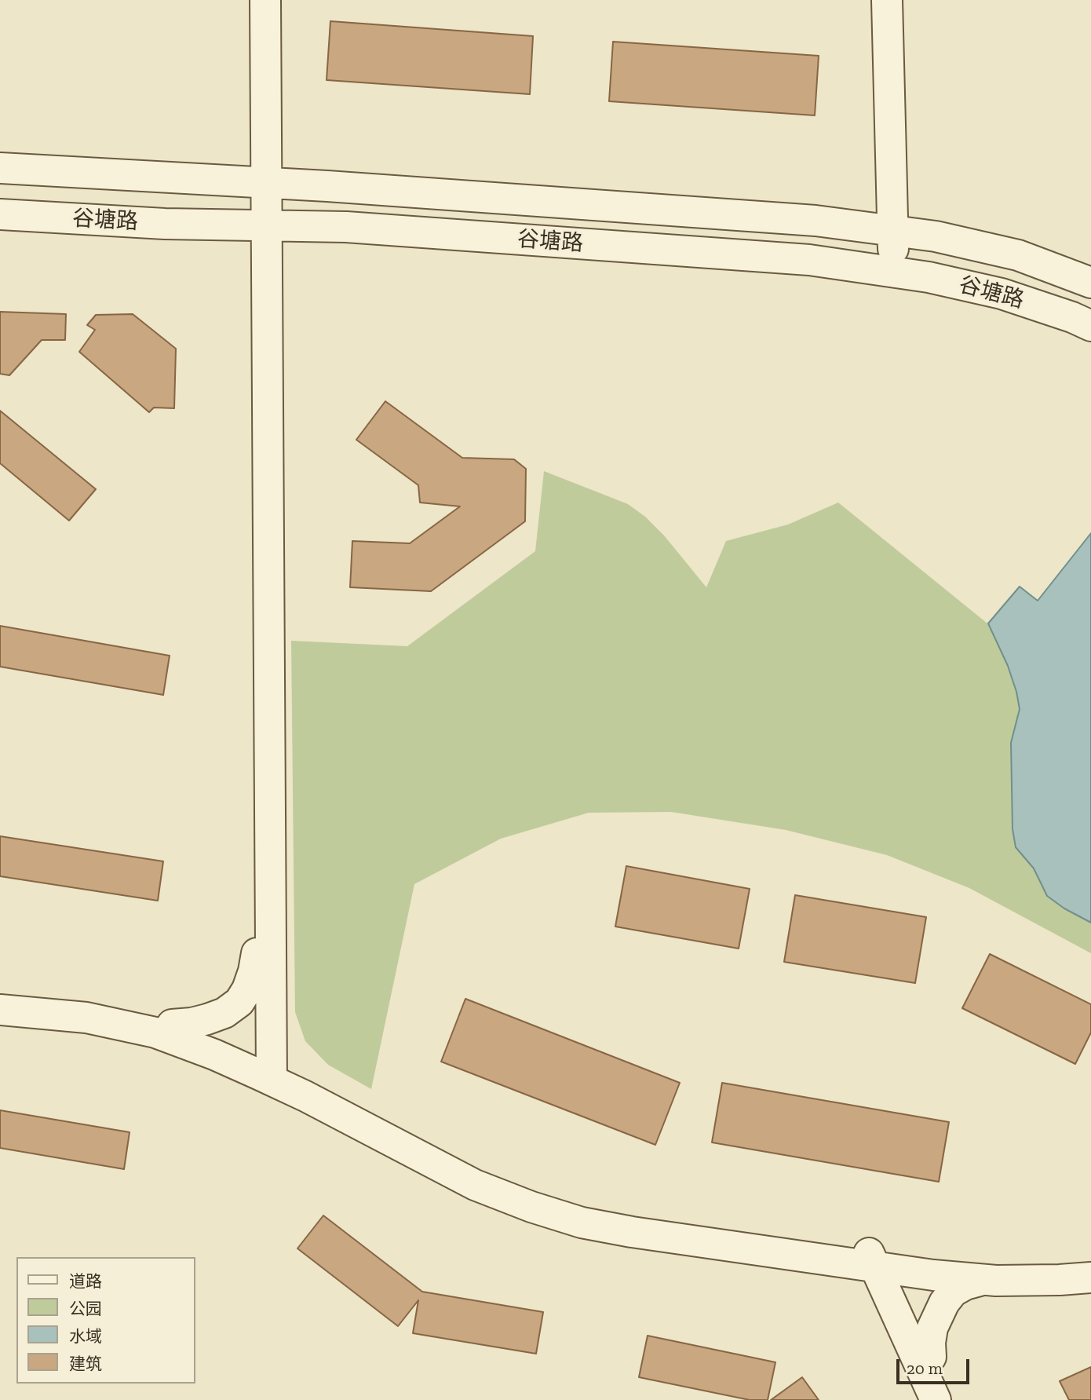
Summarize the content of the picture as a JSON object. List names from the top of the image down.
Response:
{
  "streets": {
    "street": ["谷塘路"]
  },
  "legend": [
    "道路",
    "公园",
    "水域",
    "建筑"
  ],
  "scale_bar": "20 m"
}
